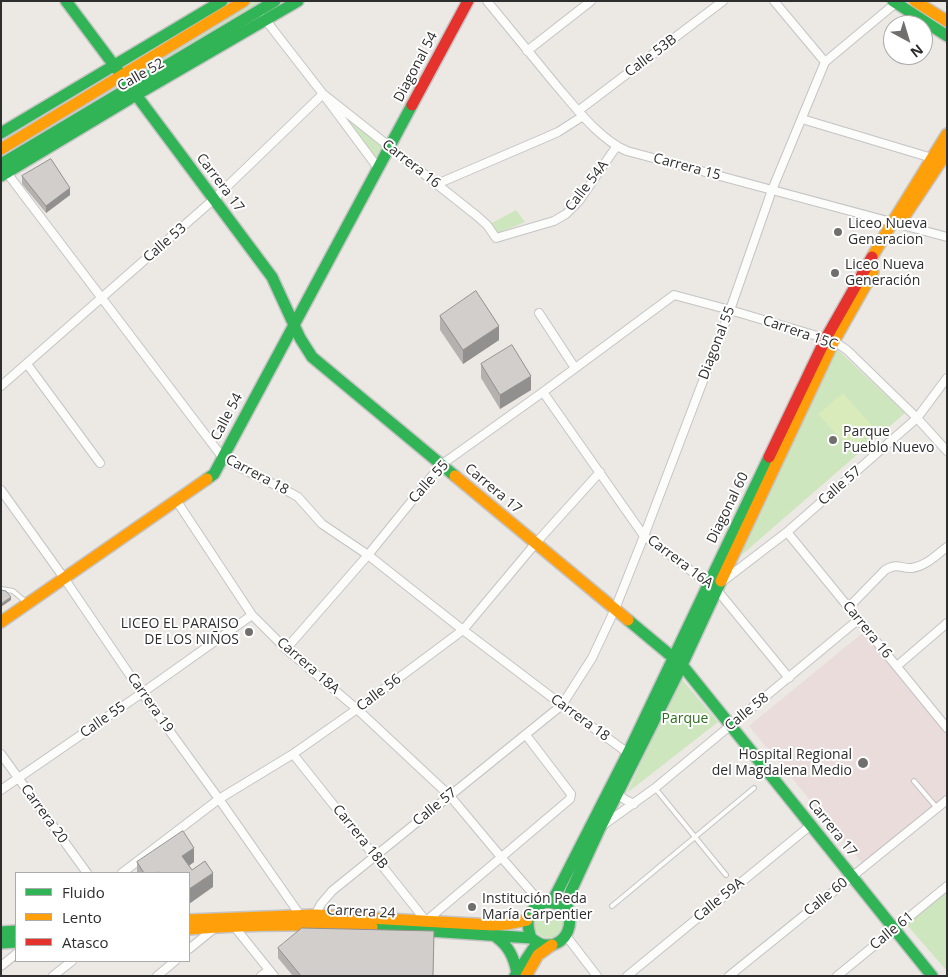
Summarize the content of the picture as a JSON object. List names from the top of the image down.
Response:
{
  "streets": {
    "street": [
      "Calle 53B",
      "Diagonal 54",
      "Calle 52",
      "Carrera 16",
      "Carrera 15",
      "Carrera 17",
      "Calle 54A",
      "Calle 53",
      "Carrera 15C",
      "Diagonal 55",
      "Calle 54",
      "Carrera 18",
      "Calle 55",
      "Calle 57",
      "Diagonal 60",
      "Carrera 16A",
      "Carrera 18A",
      "Calle 56",
      "Carrera 19",
      "Calle 58",
      "Carrera 20",
      "Carrera 18B",
      "Calle 60",
      "Calle 59A",
      "Carrera 24",
      "Calle 61"
    ]
  },
  "crossings": [
    ["Calle 53B", "Carrera 16"],
    ["Calle 53B", "Carrera 15"],
    ["Diagonal 54", "Carrera 16"],
    ["Diagonal 54", "Calle 54"],
    ["Calle 52", "Carrera 16"],
    ["Calle 52", "Carrera 17"],
    ["Calle 52", "Carrera 18"],
    ["Carrera 16", "Calle 54A"],
    ["Carrera 16", "Calle 53"],
    ["Carrera 16", "Calle 54"],
    ["Carrera 16", "Calle 57"],
    ["Carrera 16", "Calle 58"],
    ["Carrera 15", "Calle 54A"],
    ["Carrera 15", "Diagonal 55"],
    ["Carrera 15", "Diagonal 60"],
    ["Carrera 17", "Calle 53"],
    ["Carrera 17", "Diagonal 55"],
    ["Carrera 17", "Calle 54"],
    ["Carrera 17", "Calle 55"],
    ["Carrera 17", "Diagonal 60"],
    ["Carrera 17", "Calle 56"],
    ["Carrera 17", "Calle 58"],
    ["Carrera 17", "Calle 60"],
    ["Carrera 17", "Calle 59A"],
    ["Carrera 17", "Calle 61"],
    ["Calle 53", "Carrera 18"],
    ["Carrera 15C", "Diagonal 55"],
    ["Carrera 15C", "Calle 55"],
    ["Carrera 15C", "Calle 57"],
    ["Carrera 15C", "Diagonal 60"],
    ["Diagonal 55", "Carrera 18"],
    ["Diagonal 55", "Calle 57"],
    ["Diagonal 55", "Carrera 16A"],
    ["Calle 54", "Carrera 18"],
    ["Calle 54", "Carrera 18A"],
    ["Calle 54", "Carrera 19"],
    ["Carrera 18", "Calle 55"],
    ["Carrera 18", "Calle 57"],
    ["Carrera 18", "Diagonal 60"],
    ["Carrera 18", "Calle 56"],
    ["Calle 55", "Carrera 16A"],
    ["Calle 55", "Carrera 18A"],
    ["Calle 55", "Carrera 19"],
    ["Calle 55", "Carrera 20"],
    ["Calle 57", "Diagonal 60"],
    ["Calle 57", "Carrera 16A"],
    ["Calle 57", "Carrera 18A"],
    ["Calle 57", "Carrera 18B"],
    ["Calle 57", "Carrera 24"],
    ["Diagonal 60", "Carrera 16A"],
    ["Diagonal 60", "Carrera 18A"],
    ["Diagonal 60", "Calle 58"],
    ["Diagonal 60", "Carrera 24"],
    ["Carrera 16A", "Calle 56"],
    ["Carrera 16A", "Calle 58"],
    ["Carrera 18A", "Calle 56"],
    ["Carrera 18A", "Carrera 24"],
    ["Calle 56", "Carrera 19"],
    ["Calle 56", "Carrera 18B"],
    ["Carrera 19", "Carrera 24"],
    ["Carrera 18B", "Carrera 24"]
  ],
  "parks": ["Parque"],
  "places": [
    "Liceo Nueva Generacion",
    "Liceo Nueva Generación",
    "Parque Pueblo Nuevo",
    "LICEO EL PARAISO DE LOS NIÑOS",
    "Hospital Regional del Magdalena Medio",
    "Institución Peda María Carpentier"
  ],
  "legend": ["Fluido", "Lento", "Atasco"],
  "north": "bottom right"
}
